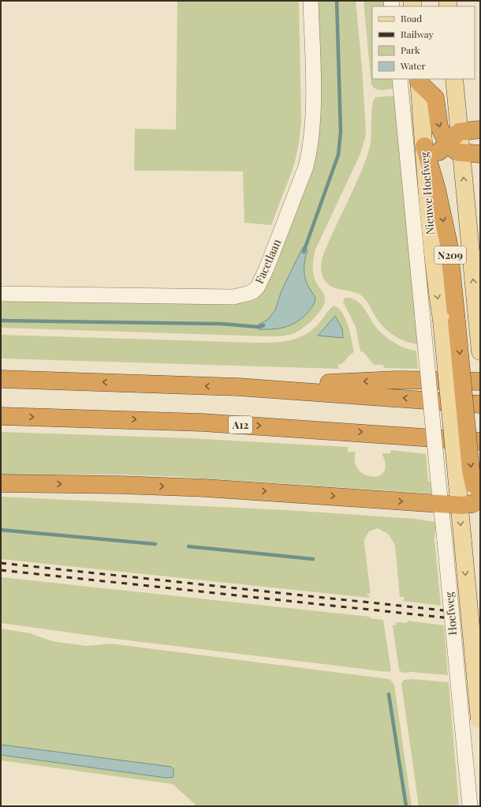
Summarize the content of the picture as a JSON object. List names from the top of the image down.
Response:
{
  "streets": {
    "highway": ["N209", "A12"],
    "main road": ["Nieuwe Hoefweg", "Hoefweg"],
    "street": ["Facetlaan"]
  },
  "crossings": [
    ["Nieuwe Hoefweg", "N209"],
    ["Nieuwe Hoefweg", "Hoefweg"],
    ["N209", "Hoefweg"]
  ],
  "legend": [
    "Road",
    "Railway",
    "Park",
    "Water"
  ]
}
